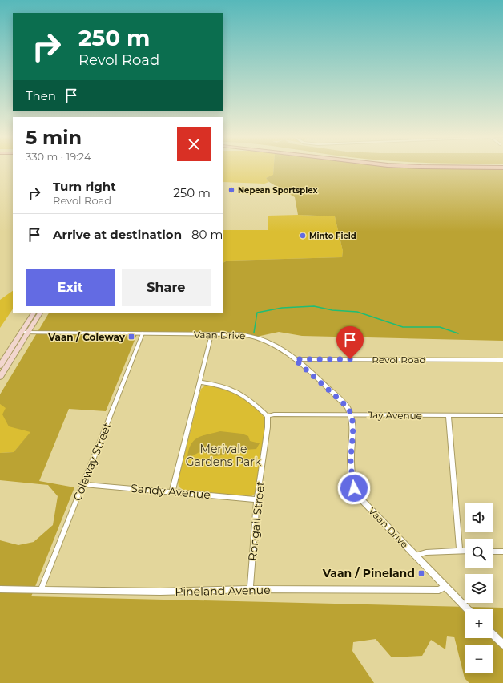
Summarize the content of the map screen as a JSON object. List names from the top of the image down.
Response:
{
  "streets": {
    "street": [
      "Vaan Drive",
      "Revol Road",
      "Jay Avenue",
      "Coleway Street",
      "Sandy Avenue",
      "Rongail Street",
      "Pineland Avenue"
    ]
  },
  "crossings": [
    ["Vaan Drive", "Revol Road"],
    ["Vaan Drive", "Jay Avenue"],
    ["Vaan Drive", "Coleway Street"],
    ["Vaan Drive", "Pineland Avenue"],
    ["Jay Avenue", "Rongail Street"],
    ["Coleway Street", "Sandy Avenue"],
    ["Coleway Street", "Pineland Avenue"],
    ["Sandy Avenue", "Rongail Street"],
    ["Rongail Street", "Pineland Avenue"]
  ],
  "parks": ["Merivale Gardens Park"],
  "places": {
    "other": ["Nepean Sportsplex", "Minto Field"],
    "transit": ["Vaan / Coleway", "Vaan / Pineland"]
  },
  "page": {
    "turn": ["250 m", "Revol Road"],
    "then": "Then",
    "heading": ["5 min", "330 m · 19:24"],
    "list": [
      {
        "name": "Turn right",
        "note": "Revol Road",
        "value": "250 m"
      },
      {
        "name": "Arrive at destination",
        "value": "80 m"
      }
    ],
    "buttons": ["Exit", "Share"],
    "map_buttons": ["+", "−"]
  }
}
